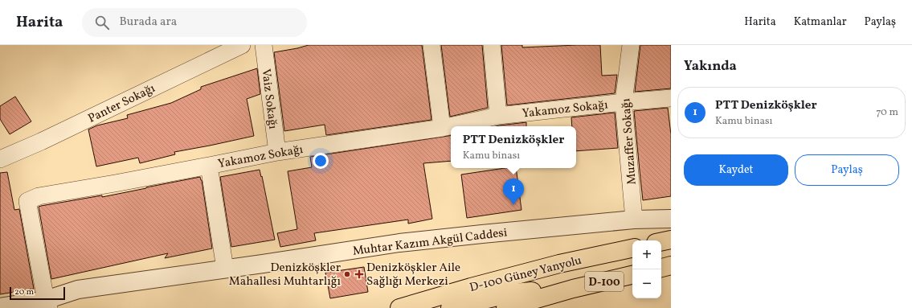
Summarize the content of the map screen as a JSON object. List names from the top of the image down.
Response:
{
  "streets": {
    "main road": ["D-100 Güney Yanyolu", "D-100"],
    "street": [
      "Vaiz Sokağı",
      "Panter Sokağı",
      "Yakamoz Sokağı",
      "Muzaffer Sokağı",
      "Muhtar Kazım Akgül Caddesi"
    ]
  },
  "crossings": [
    ["Vaiz Sokağı", "Yakamoz Sokağı"],
    ["Yakamoz Sokağı", "Muzaffer Sokağı"],
    ["Yakamoz Sokağı", "Muhtar Kazım Akgül Caddesi"],
    ["Muzaffer Sokağı", "Muhtar Kazım Akgül Caddesi"]
  ],
  "places": {
    "other": ["Denizköşkler Mahallesi Muhtarlığı"],
    "health": ["Denizköşkler Aile Sağlığı Merkezi"]
  },
  "scale_bar": "20 m",
  "page": {
    "header": "Harita",
    "search": "Burada ara",
    "nav": ["Harita", "Katmanlar", "Paylaş"],
    "heading": "Yakında",
    "list": [
      {
        "mark": "1",
        "name": "PTT Denizköşkler",
        "note": "Kamu binası",
        "value": "70 m"
      }
    ],
    "popup": ["PTT Denizköşkler", "Kamu binası"],
    "buttons": ["Kaydet", "Paylaş"],
    "pins": "1",
    "map_buttons": ["+", "−"],
    "scale": "20 m"
  }
}
